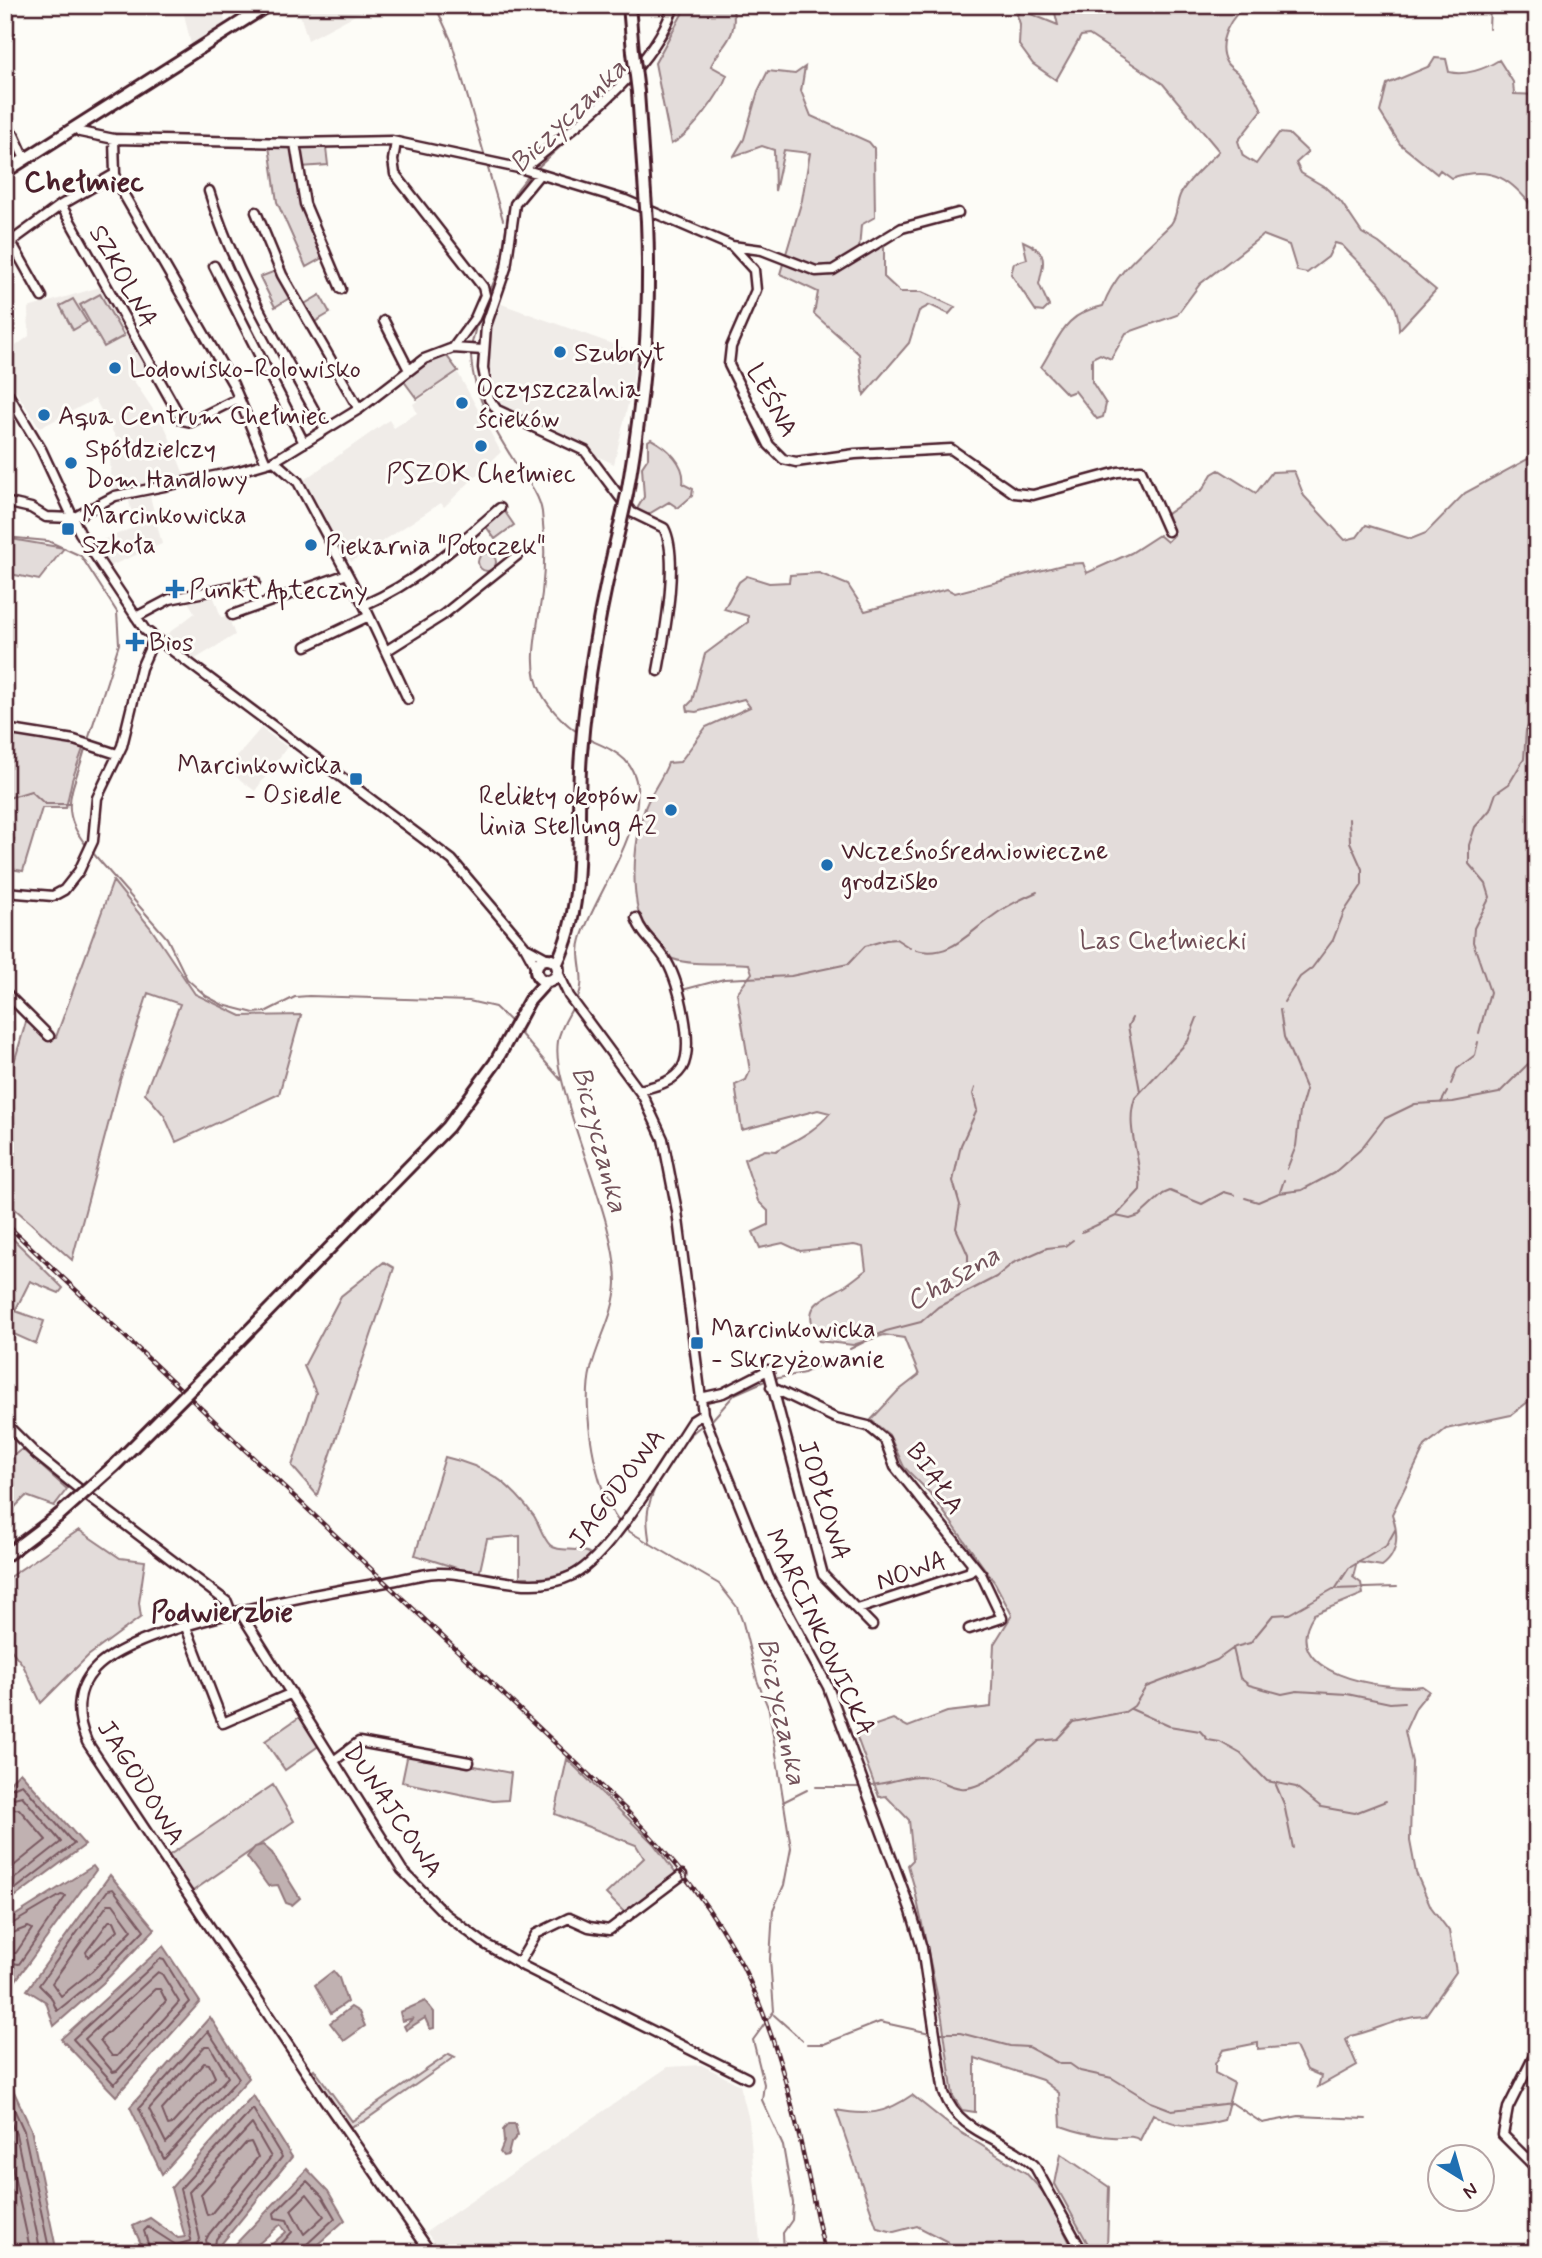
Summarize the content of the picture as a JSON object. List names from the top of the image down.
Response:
{
  "streets": {
    "street": [
      "SZKOLNA",
      "LEŚNA",
      "BIAŁA",
      "JAGODOWA",
      "JODŁOWA",
      "NOWA",
      "MARCINKOWICKA",
      "DUNAJCOWA"
    ]
  },
  "crossings": [
    ["BIAŁA", "JODŁOWA"],
    ["BIAŁA", "NOWA"],
    ["JAGODOWA", "MARCINKOWICKA"],
    ["JAGODOWA", "DUNAJCOWA"],
    ["JODŁOWA", "NOWA"]
  ],
  "districts": ["Chełmiec", "Podwierzbie"],
  "water": ["Biczyczanka", "Chaszna"],
  "parks": ["Las Chełmiecki"],
  "places": {
    "other": [
      "Szubryt",
      "Lodowisko-Rolowisko",
      "Oczyszczalnia ścieków",
      "Aqua Centrum Chełmiec",
      "PSZOK Chełmiec",
      "Spółdzielczy Dom Handlowy",
      "Piekarnia \"Potoczek\"",
      "Relikty okopów - linia Stellung A2",
      "Wcześnośredniowieczne grodzisko"
    ],
    "transit": ["Marcinkowicka Szkoła", "Marcinkowicka - Osiedle", "Marcinkowicka - Skrzyżowanie"],
    "health": ["Punkt Apteczny", "Bios"]
  },
  "north": "bottom right"
}
